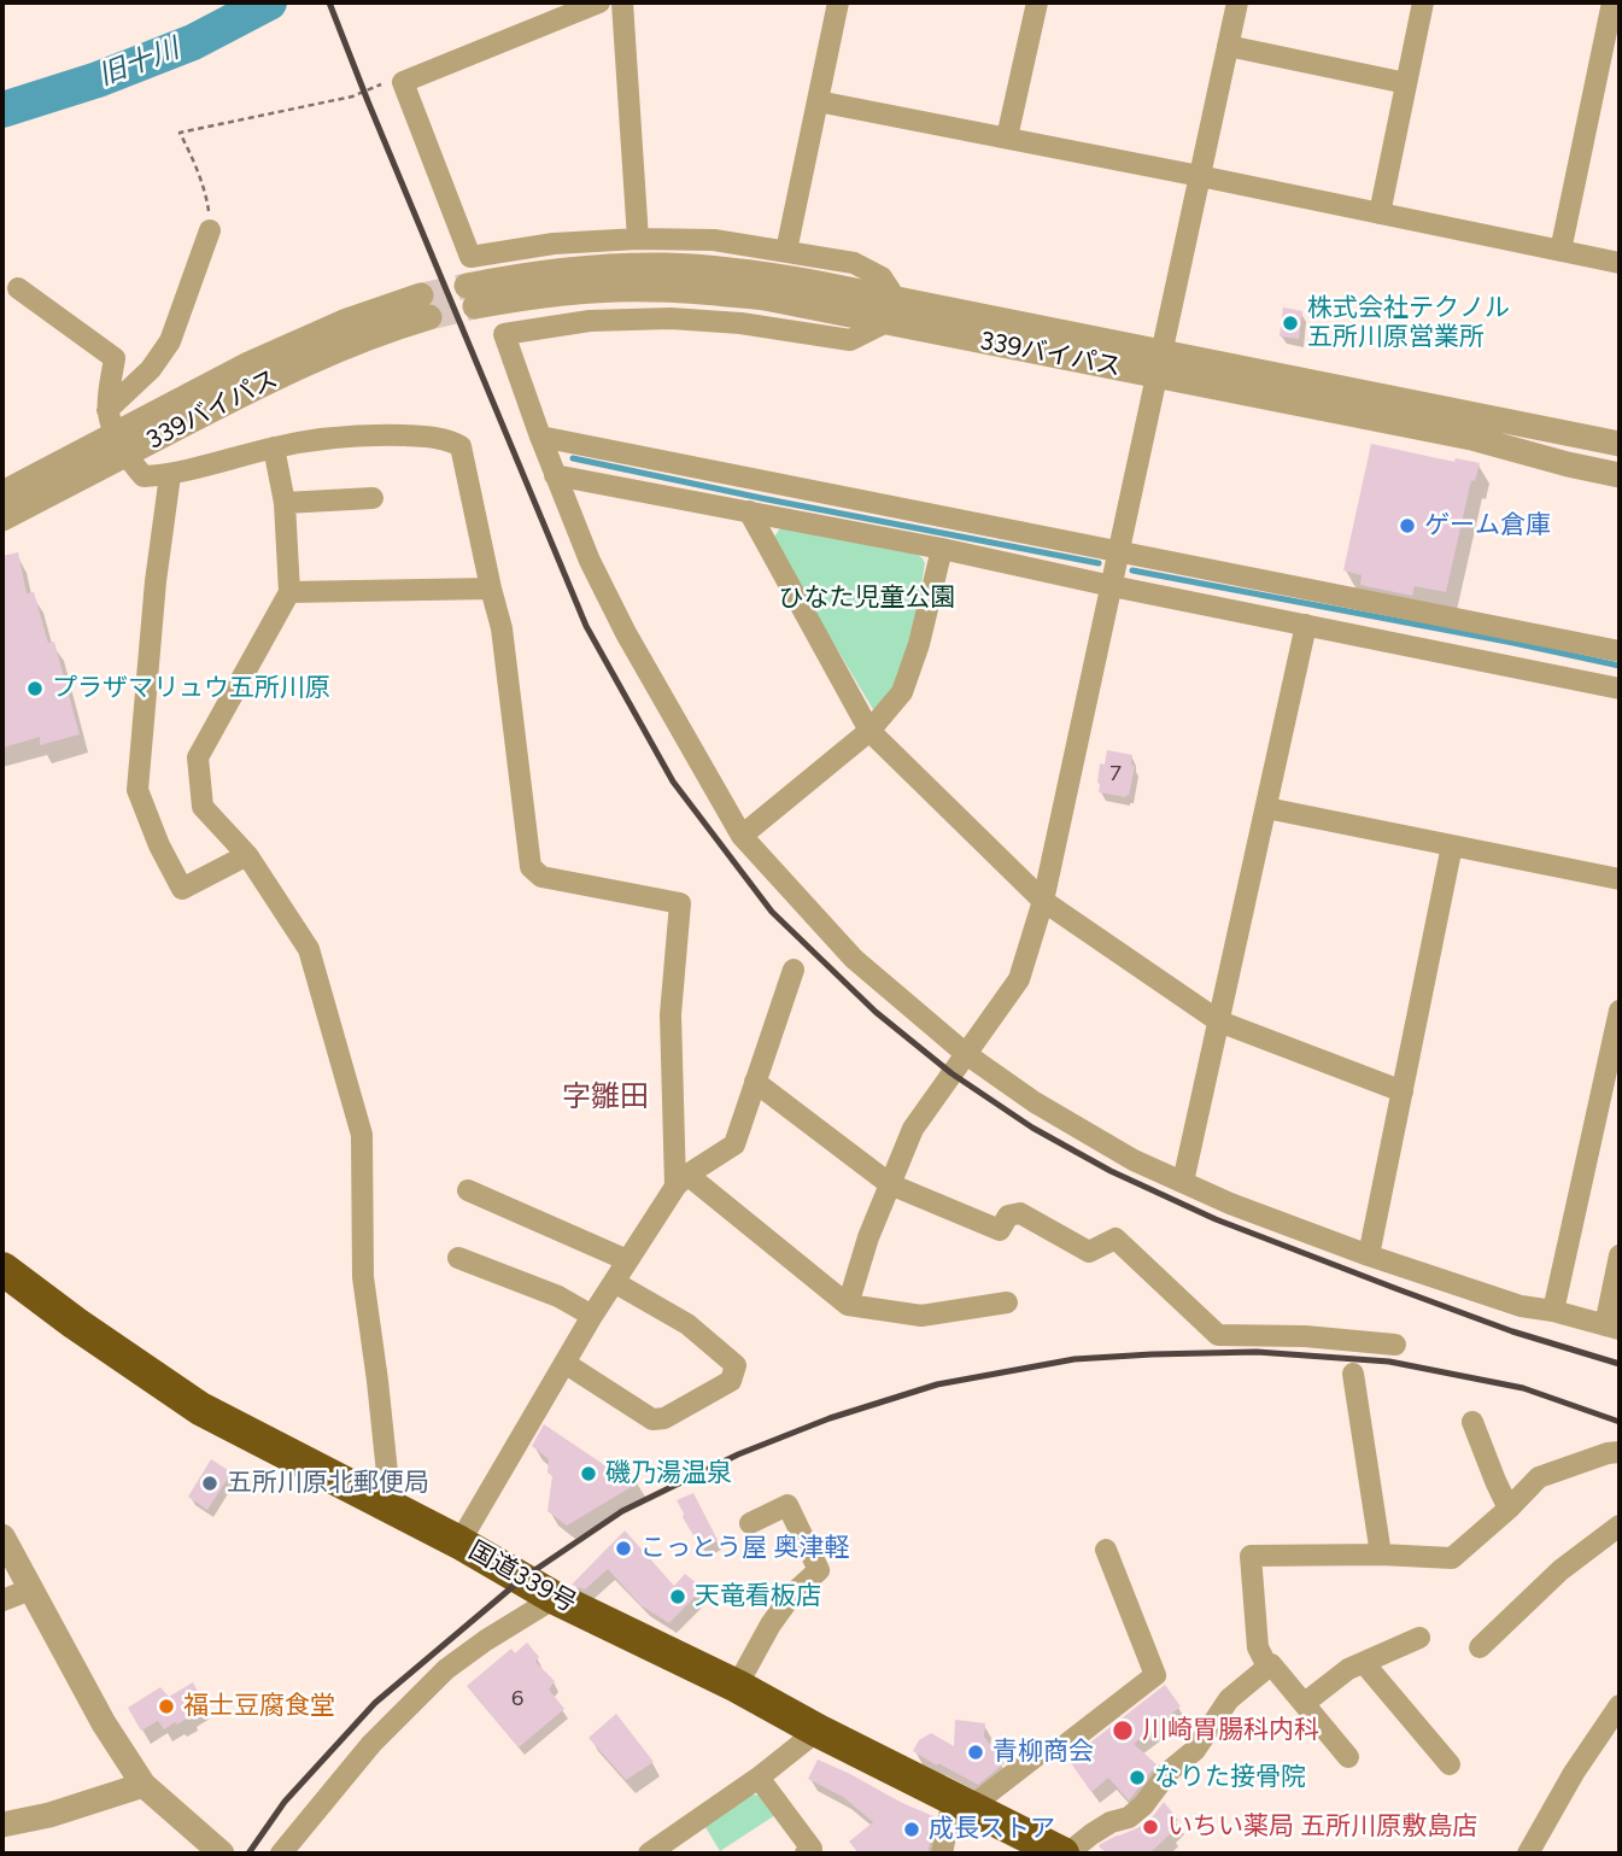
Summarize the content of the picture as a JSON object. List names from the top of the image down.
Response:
{
  "streets": {
    "highway": ["国道339号"],
    "street": ["339バイパス"]
  },
  "districts": ["字雛田"],
  "water": ["旧十川"],
  "parks": ["ひなた児童公園"],
  "places": [
    "株式会社テクノル 五所川原営業所",
    "ゲーム倉庫",
    "プラザマリュウ五所川原",
    "磯乃湯温泉",
    "五所川原北郵便局",
    "こっとう屋 奥津軽",
    "天竜看板店",
    "福士豆腐食堂",
    "川崎胃腸科内科",
    "青柳商会",
    "なりた接骨院",
    "いちい薬局 五所川原敷島店",
    "成長ストア"
  ],
  "house_numbers": ["7", "6"]
}
